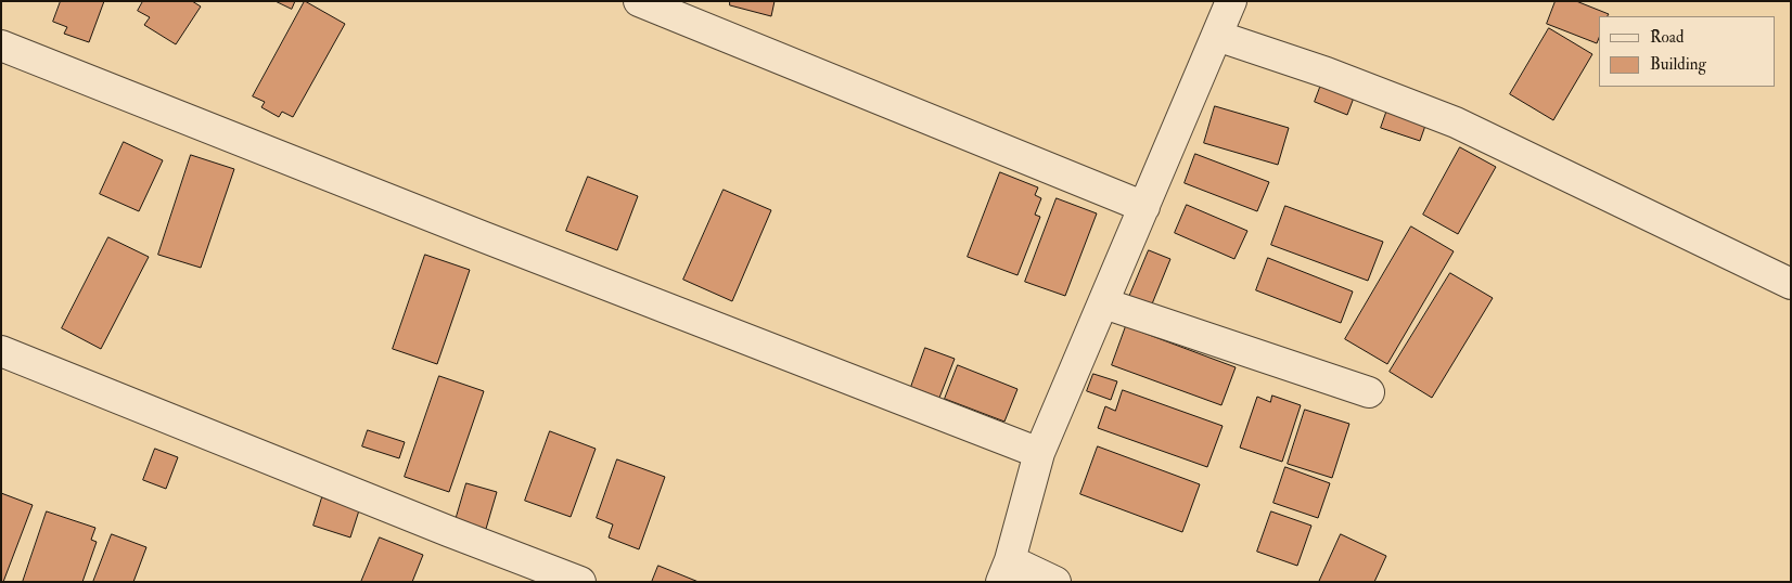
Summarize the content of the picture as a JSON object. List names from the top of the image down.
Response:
{
  "legend": ["Road", "Building"]
}
